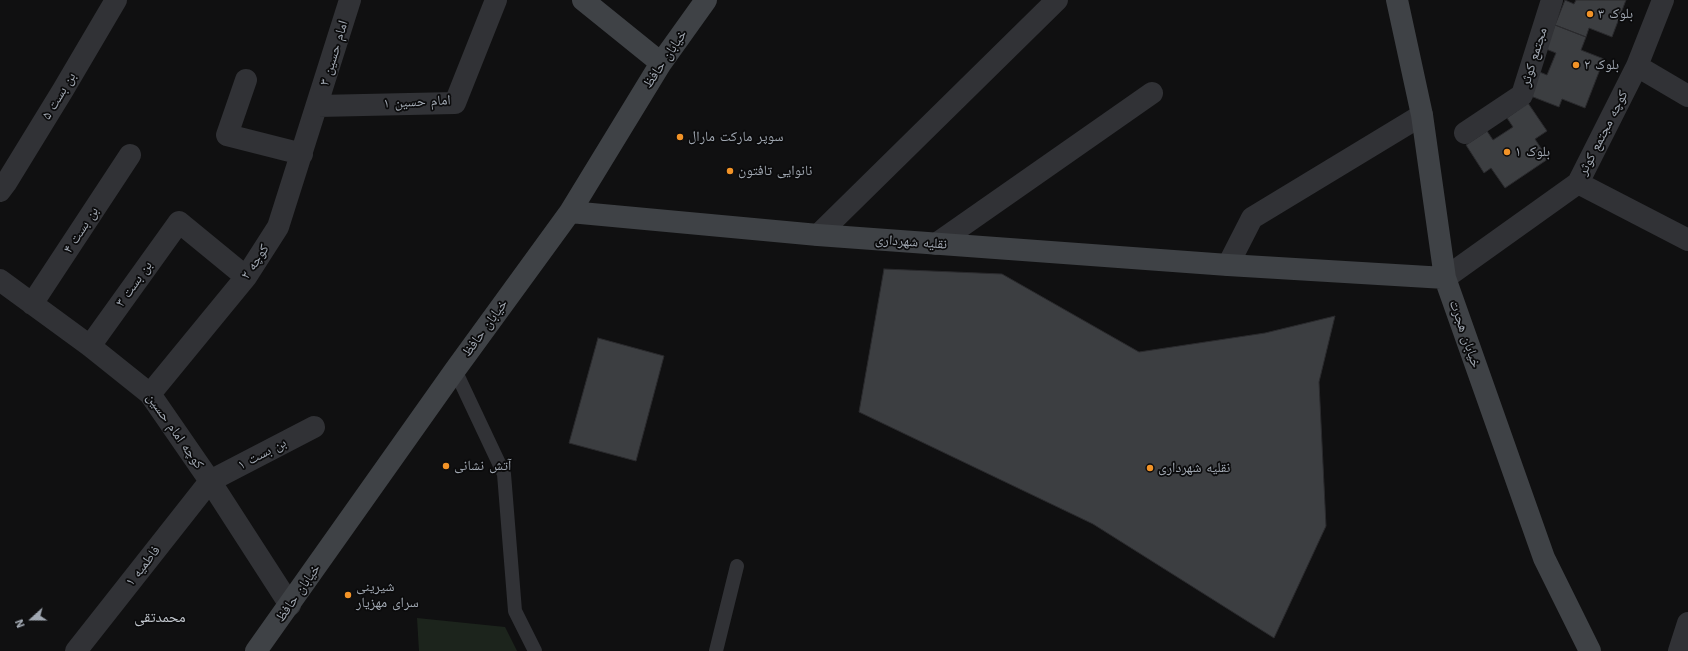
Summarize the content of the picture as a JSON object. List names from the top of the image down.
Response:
{
  "streets": {
    "street": [
      "امام حسین ۳",
      "مجتمع کوثر",
      "خیابان حافظ",
      "بن بست ۵",
      "امام حسین ۱",
      "کوچه مجتمع کوثر",
      "بن بست ۴",
      "نقلیه شهرداری",
      "کوچه ۲",
      "بن بست ۳",
      "خیابان هجرت",
      "کوچه امام حسین",
      "بن بست ۱",
      "فاطمیه ۱"
    ]
  },
  "crossings": [
    ["امام حسین ۳", "امام حسین ۱"],
    ["امام حسین ۳", "کوچه ۲"],
    ["خیابان حافظ", "نقلیه شهرداری"],
    ["خیابان حافظ", "کوچه امام حسین"],
    ["امام حسین ۱", "کوچه ۲"],
    ["کوچه مجتمع کوثر", "نقلیه شهرداری"],
    ["کوچه مجتمع کوثر", "خیابان هجرت"],
    ["بن بست ۴", "کوچه امام حسین"],
    ["نقلیه شهرداری", "خیابان هجرت"],
    ["کوچه ۲", "بن بست ۳"],
    ["کوچه ۲", "کوچه امام حسین"],
    ["بن بست ۳", "کوچه امام حسین"],
    ["کوچه امام حسین", "بن بست ۱"],
    ["کوچه امام حسین", "فاطمیه ۱"],
    ["بن بست ۱", "فاطمیه ۱"]
  ],
  "districts": ["محمدتقی"],
  "places": [
    "بلوک ۳",
    "بلوک ۲",
    "سوپر مارکت مارال",
    "بلوک ۱",
    "نانوایی تافتون",
    "آتش نشانی",
    "نقلیه شهرداری",
    "شیرینی سرای مهزیار"
  ],
  "north": "left"
}
